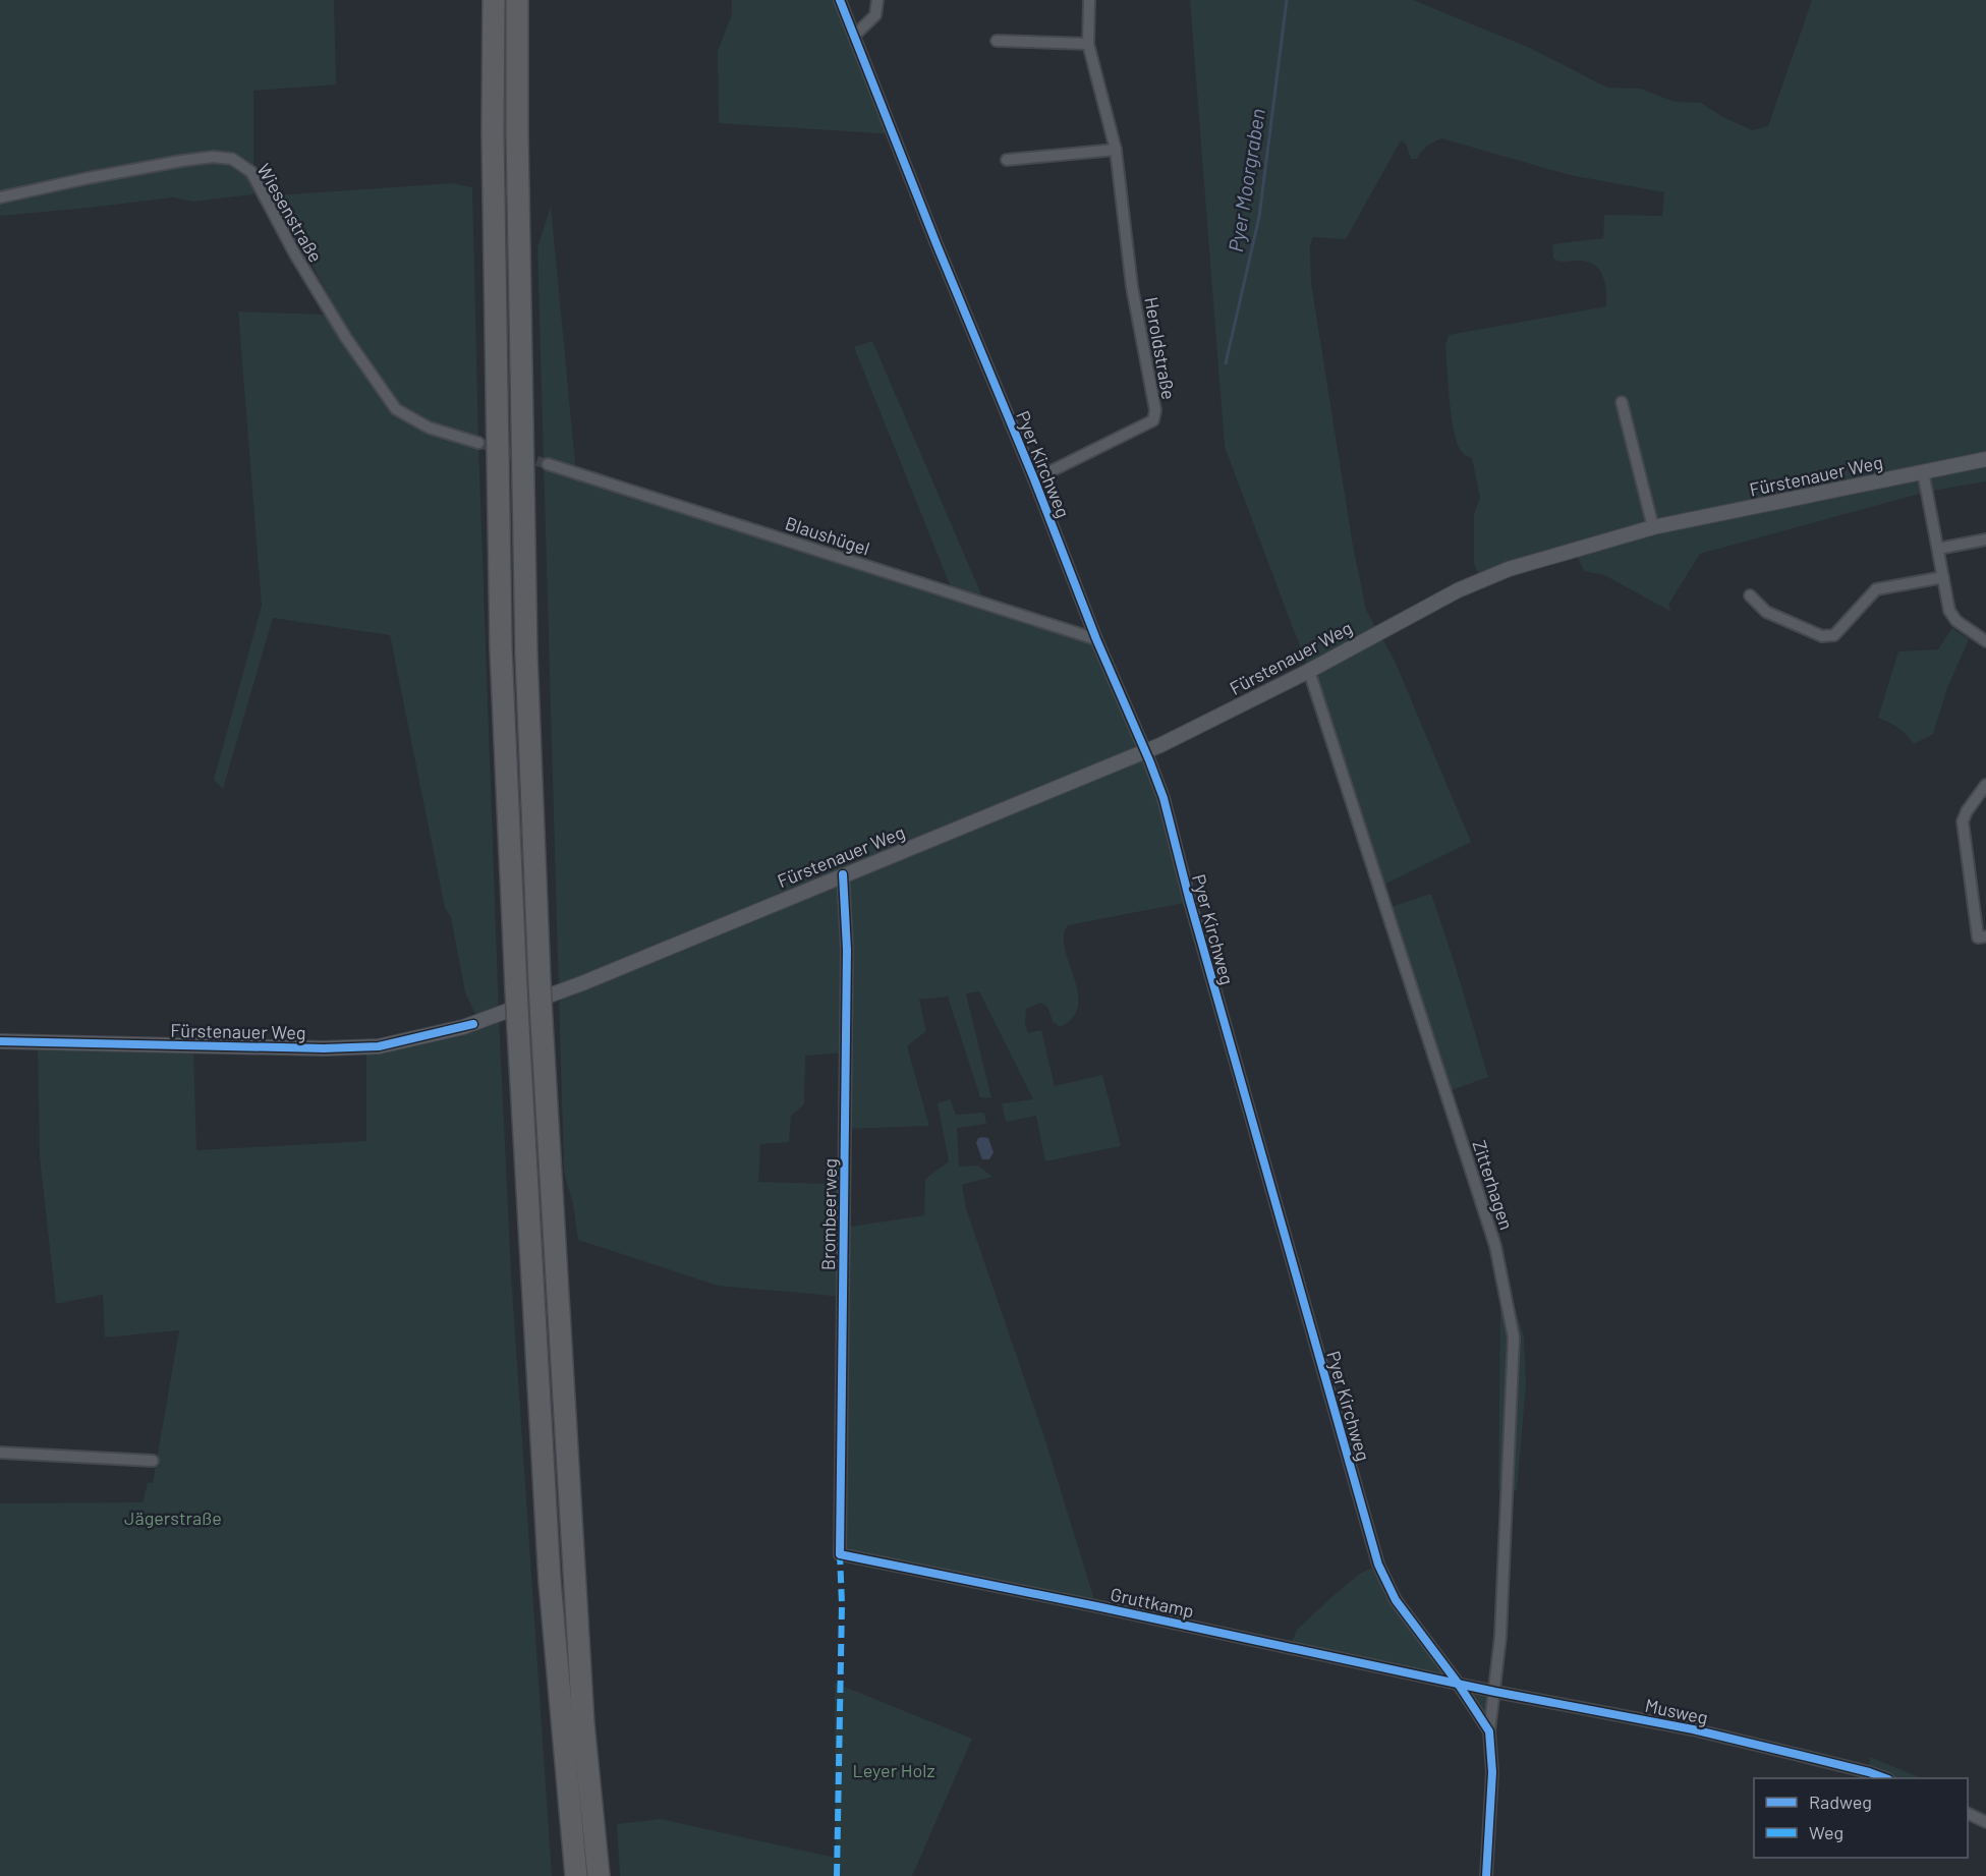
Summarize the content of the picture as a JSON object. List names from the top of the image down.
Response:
{
  "streets": {
    "street": [
      "Wiesenstraße",
      "Heroldstraße",
      "Pyer Kirchweg",
      "Fürstenauer Weg",
      "Blaushügel",
      "Zitterhagen",
      "Brombeerweg",
      "Gruttkamp",
      "Musweg"
    ]
  },
  "crossings": [
    ["Heroldstraße", "Pyer Kirchweg"],
    ["Pyer Kirchweg", "Fürstenauer Weg"],
    ["Pyer Kirchweg", "Blaushügel"],
    ["Pyer Kirchweg", "Zitterhagen"],
    ["Pyer Kirchweg", "Gruttkamp"],
    ["Pyer Kirchweg", "Musweg"],
    ["Fürstenauer Weg", "Zitterhagen"],
    ["Fürstenauer Weg", "Brombeerweg"],
    ["Zitterhagen", "Musweg"],
    ["Brombeerweg", "Gruttkamp"],
    ["Gruttkamp", "Musweg"]
  ],
  "water": ["Pyer Moorgraben"],
  "parks": ["Jägerstraße", "Leyer Holz"],
  "legend": ["Radweg", "Weg"]
}
